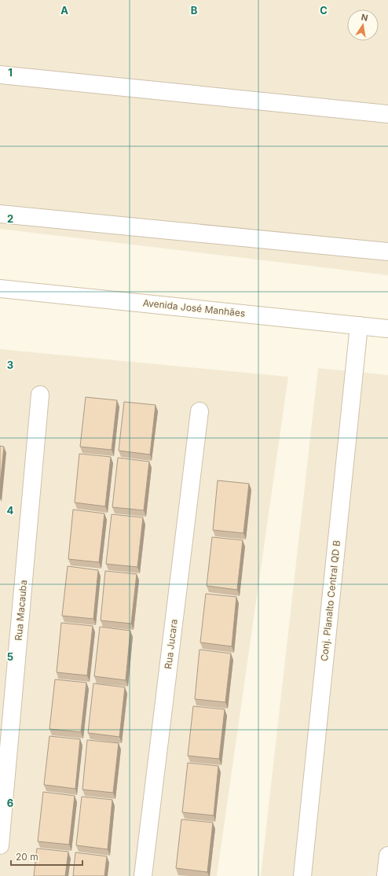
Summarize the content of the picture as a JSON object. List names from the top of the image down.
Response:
{
  "streets": {
    "street": [
      "Avenida José Manhães",
      "Conj. Planalto Central QD B",
      "Rua Macauba",
      "Rua Jucara"
    ]
  },
  "crossings": [
    ["Avenida José Manhães", "Conj. Planalto Central QD B"]
  ],
  "scale_bar": "20 m",
  "north": "top",
  "grid": {
    "columns": ["A", "B", "C"],
    "rows": [
      "1",
      "2",
      "3",
      "4",
      "5",
      "6"
    ]
  }
}
